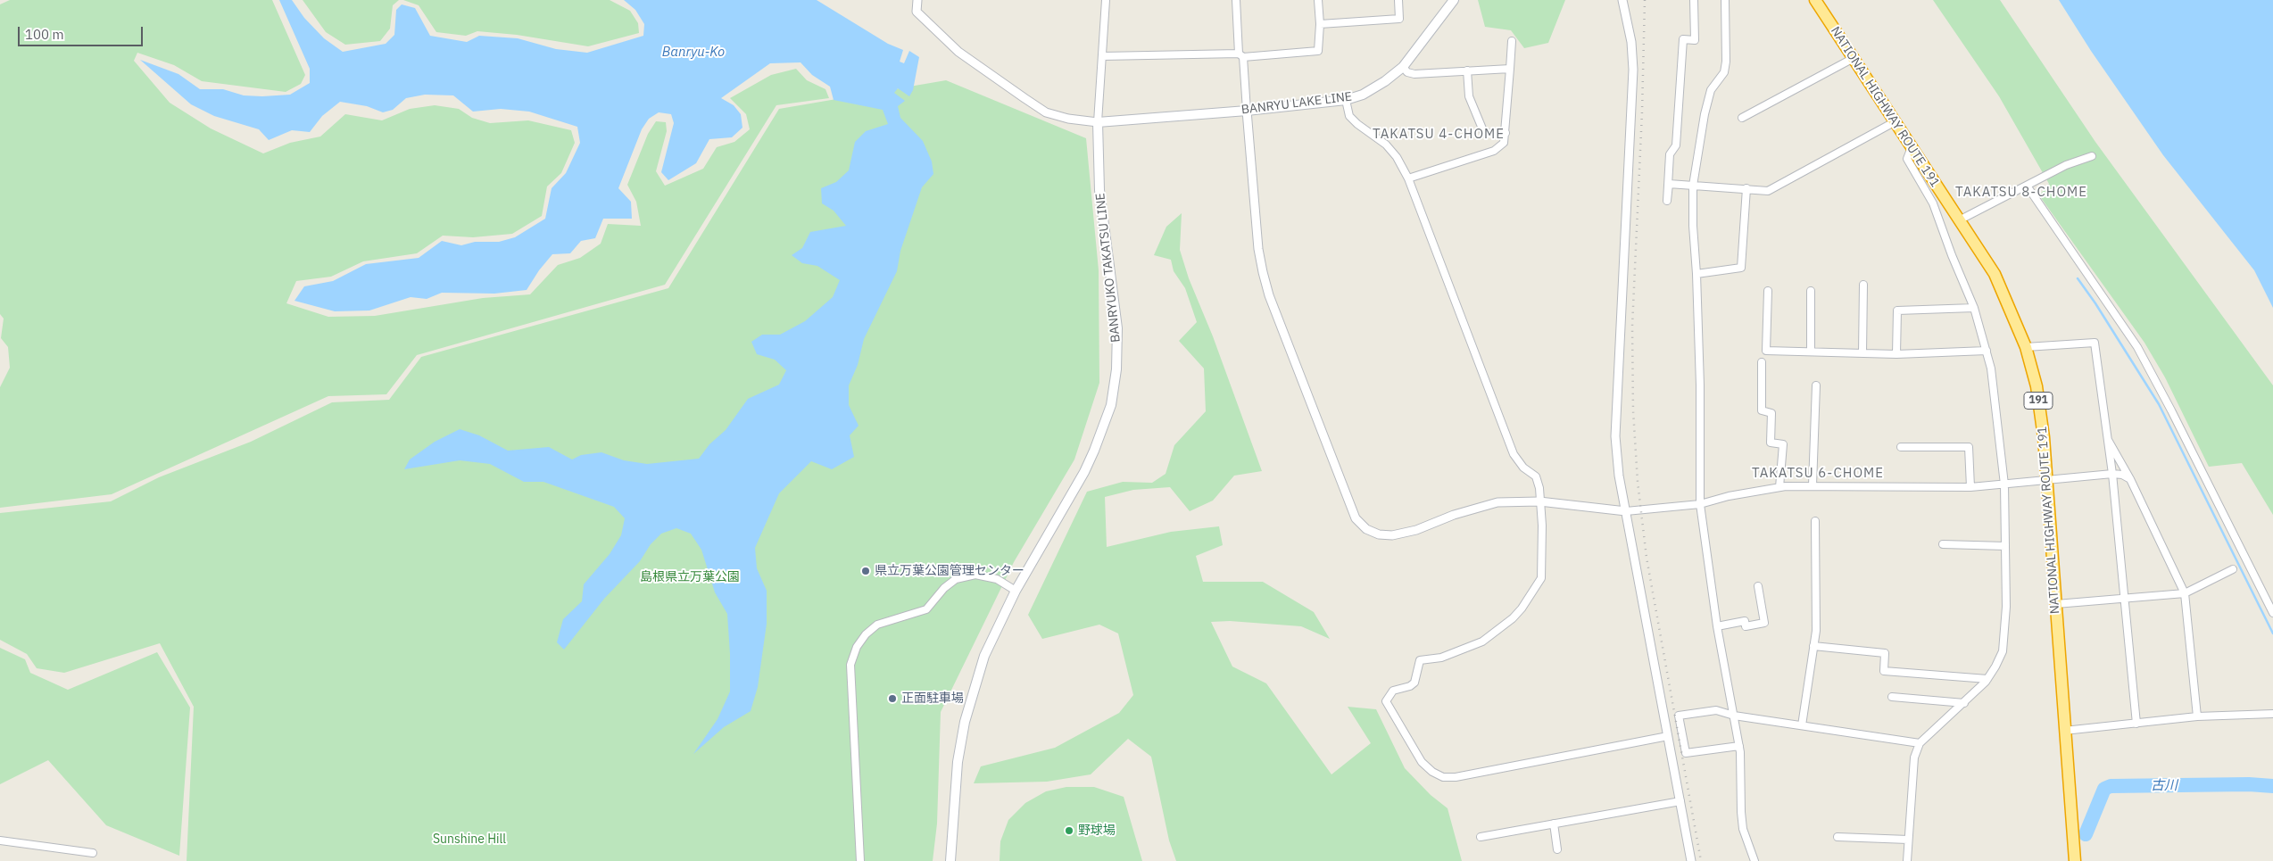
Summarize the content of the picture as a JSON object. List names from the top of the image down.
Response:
{
  "streets": {
    "highway": ["NATIONAL HIGHWAY ROUTE 191", "191"],
    "main road": ["BANRYU LAKE LINE", "BANRYUKO TAKATSU LINE"]
  },
  "crossings": [
    ["BANRYU LAKE LINE", "BANRYUKO TAKATSU LINE"]
  ],
  "districts": ["TAKATSU 4-CHOME", "TAKATSU 8-CHOME", "TAKATSU 6-CHOME"],
  "water": ["Banryu-Ko", "古川"],
  "parks": ["島根県立万葉公園", "Sunshine Hill"],
  "places": ["県立万葉公園管理センター", "正面駐車場", "野球場"],
  "scale_bar": "100 m"
}
